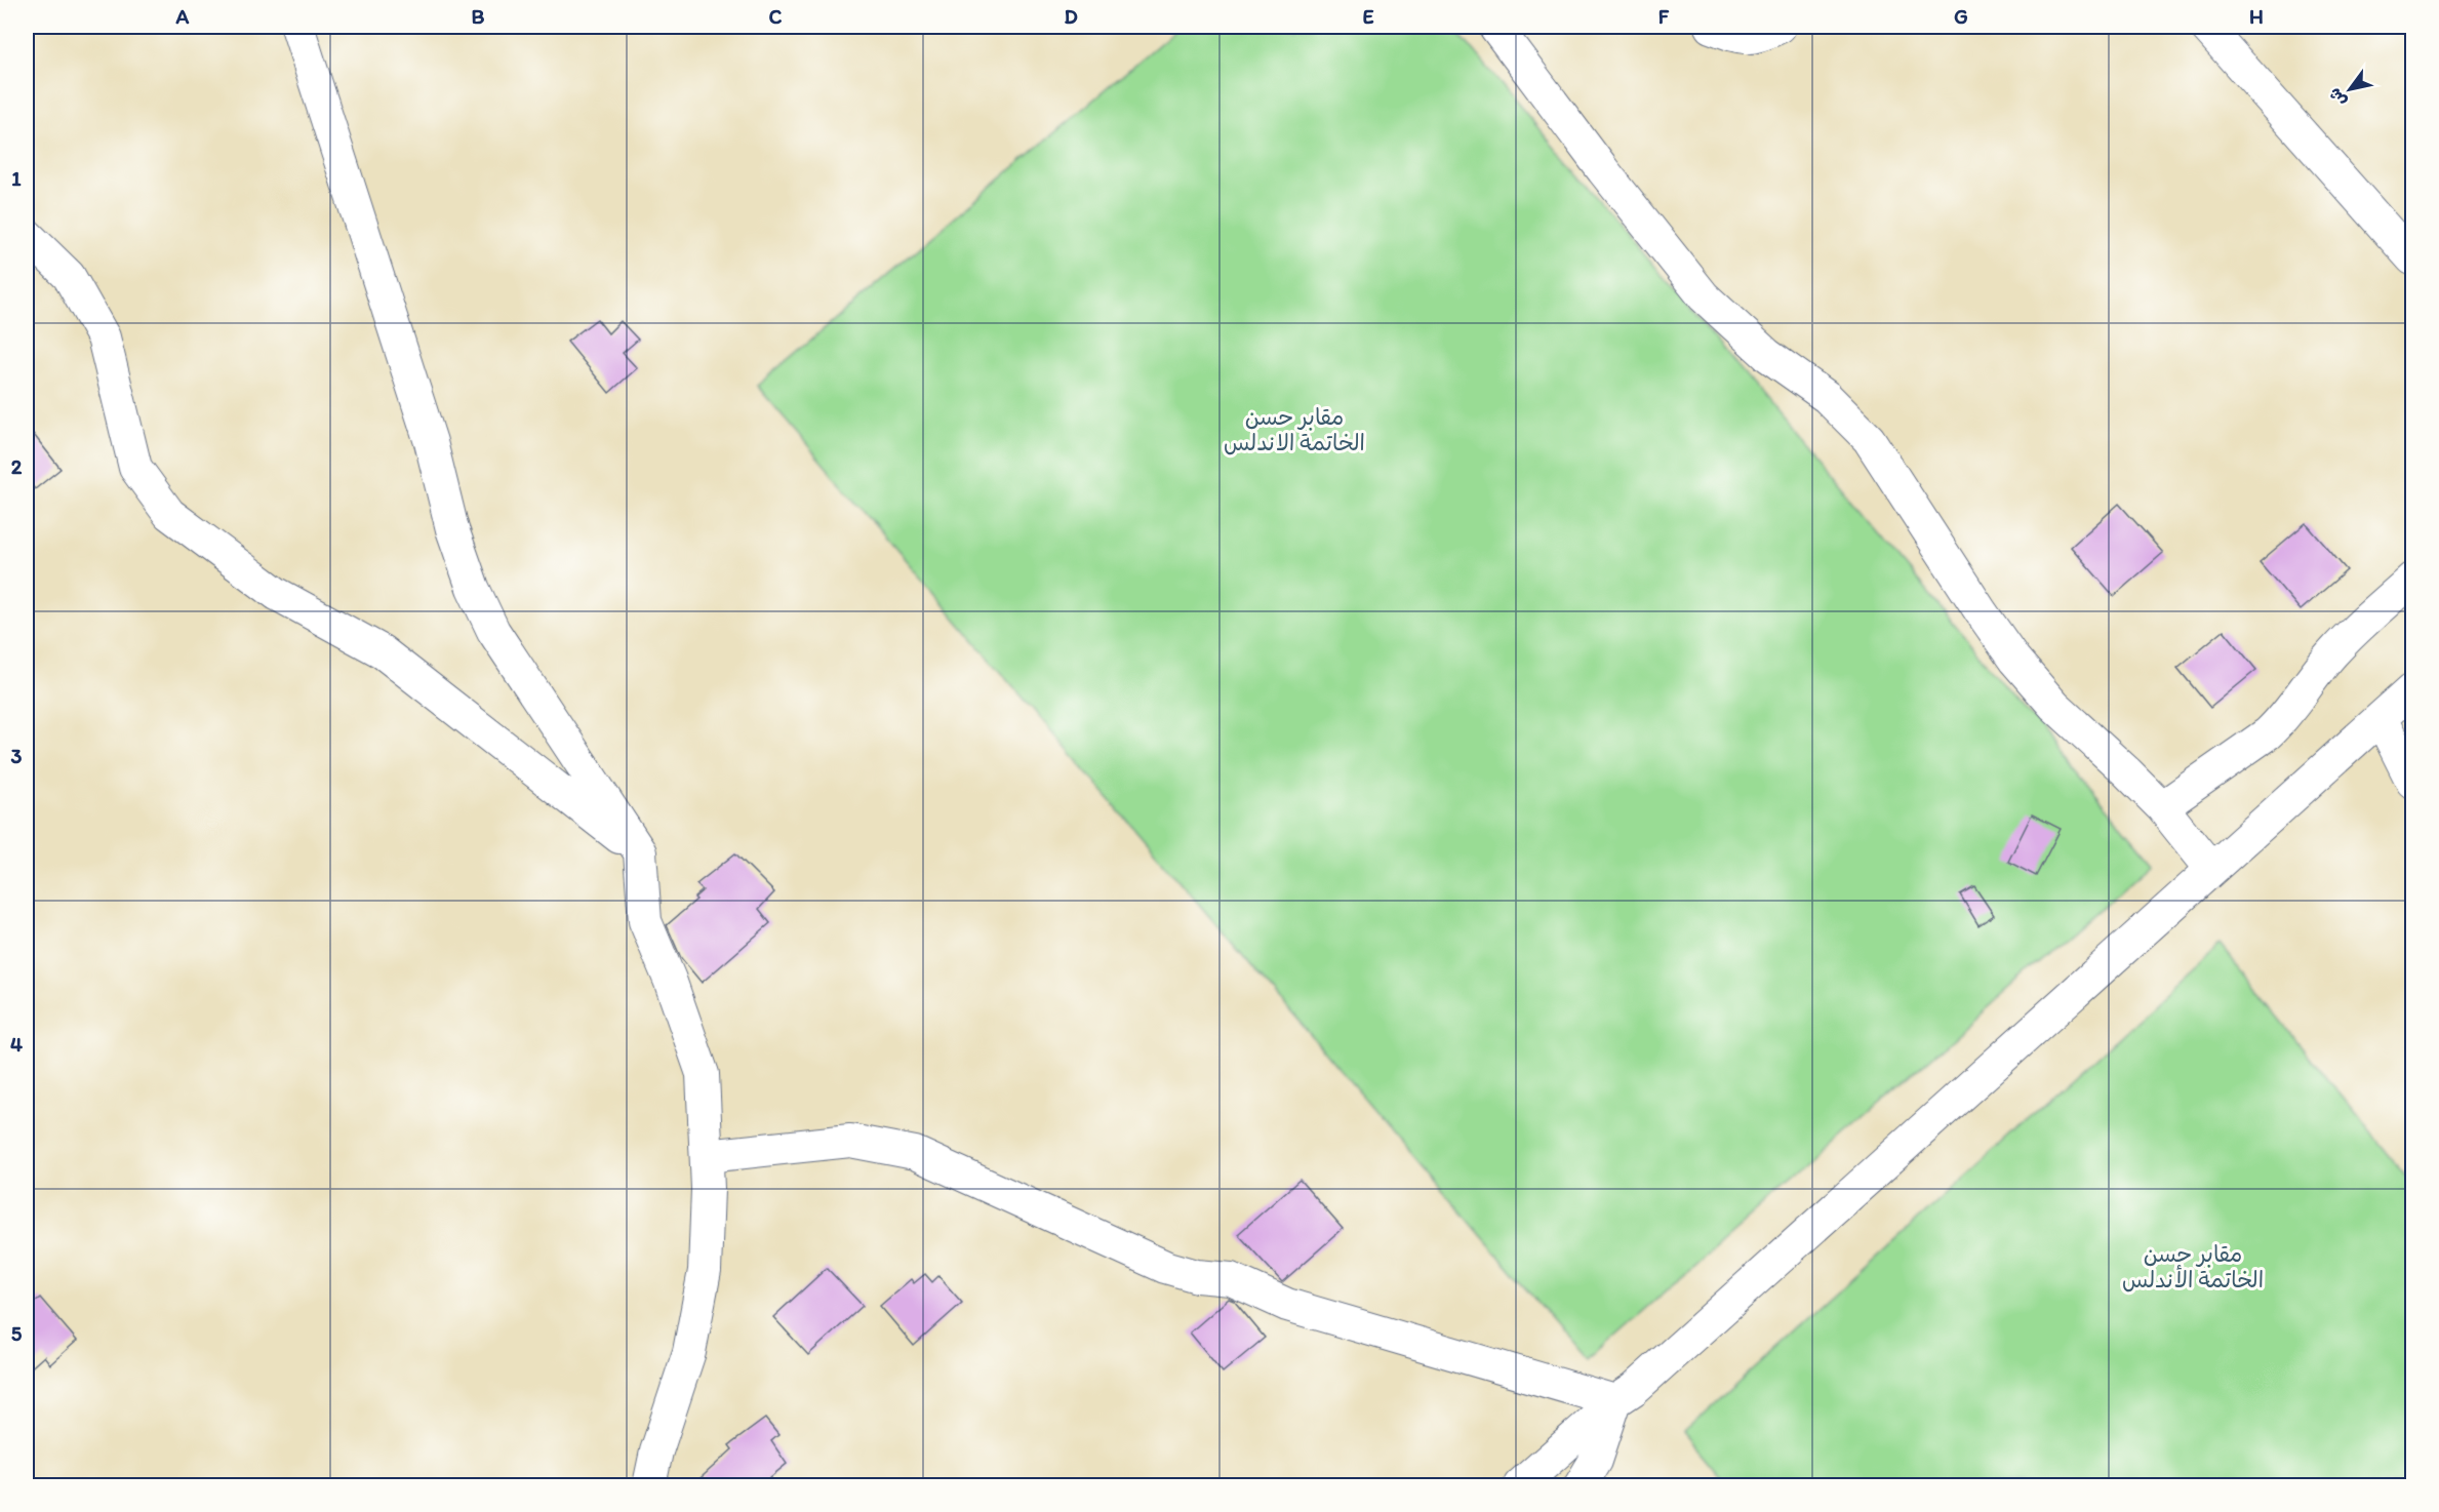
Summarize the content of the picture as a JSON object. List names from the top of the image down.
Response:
{
  "parks": ["مقابر حسن الخاتمة الاندلس", "مقابر حسن الخاتمة الأندلس"],
  "north": "bottom left",
  "grid": {
    "columns": [
      "A",
      "B",
      "C",
      "D",
      "E",
      "F",
      "G",
      "H"
    ],
    "rows": [
      "1",
      "2",
      "3",
      "4",
      "5"
    ]
  }
}
